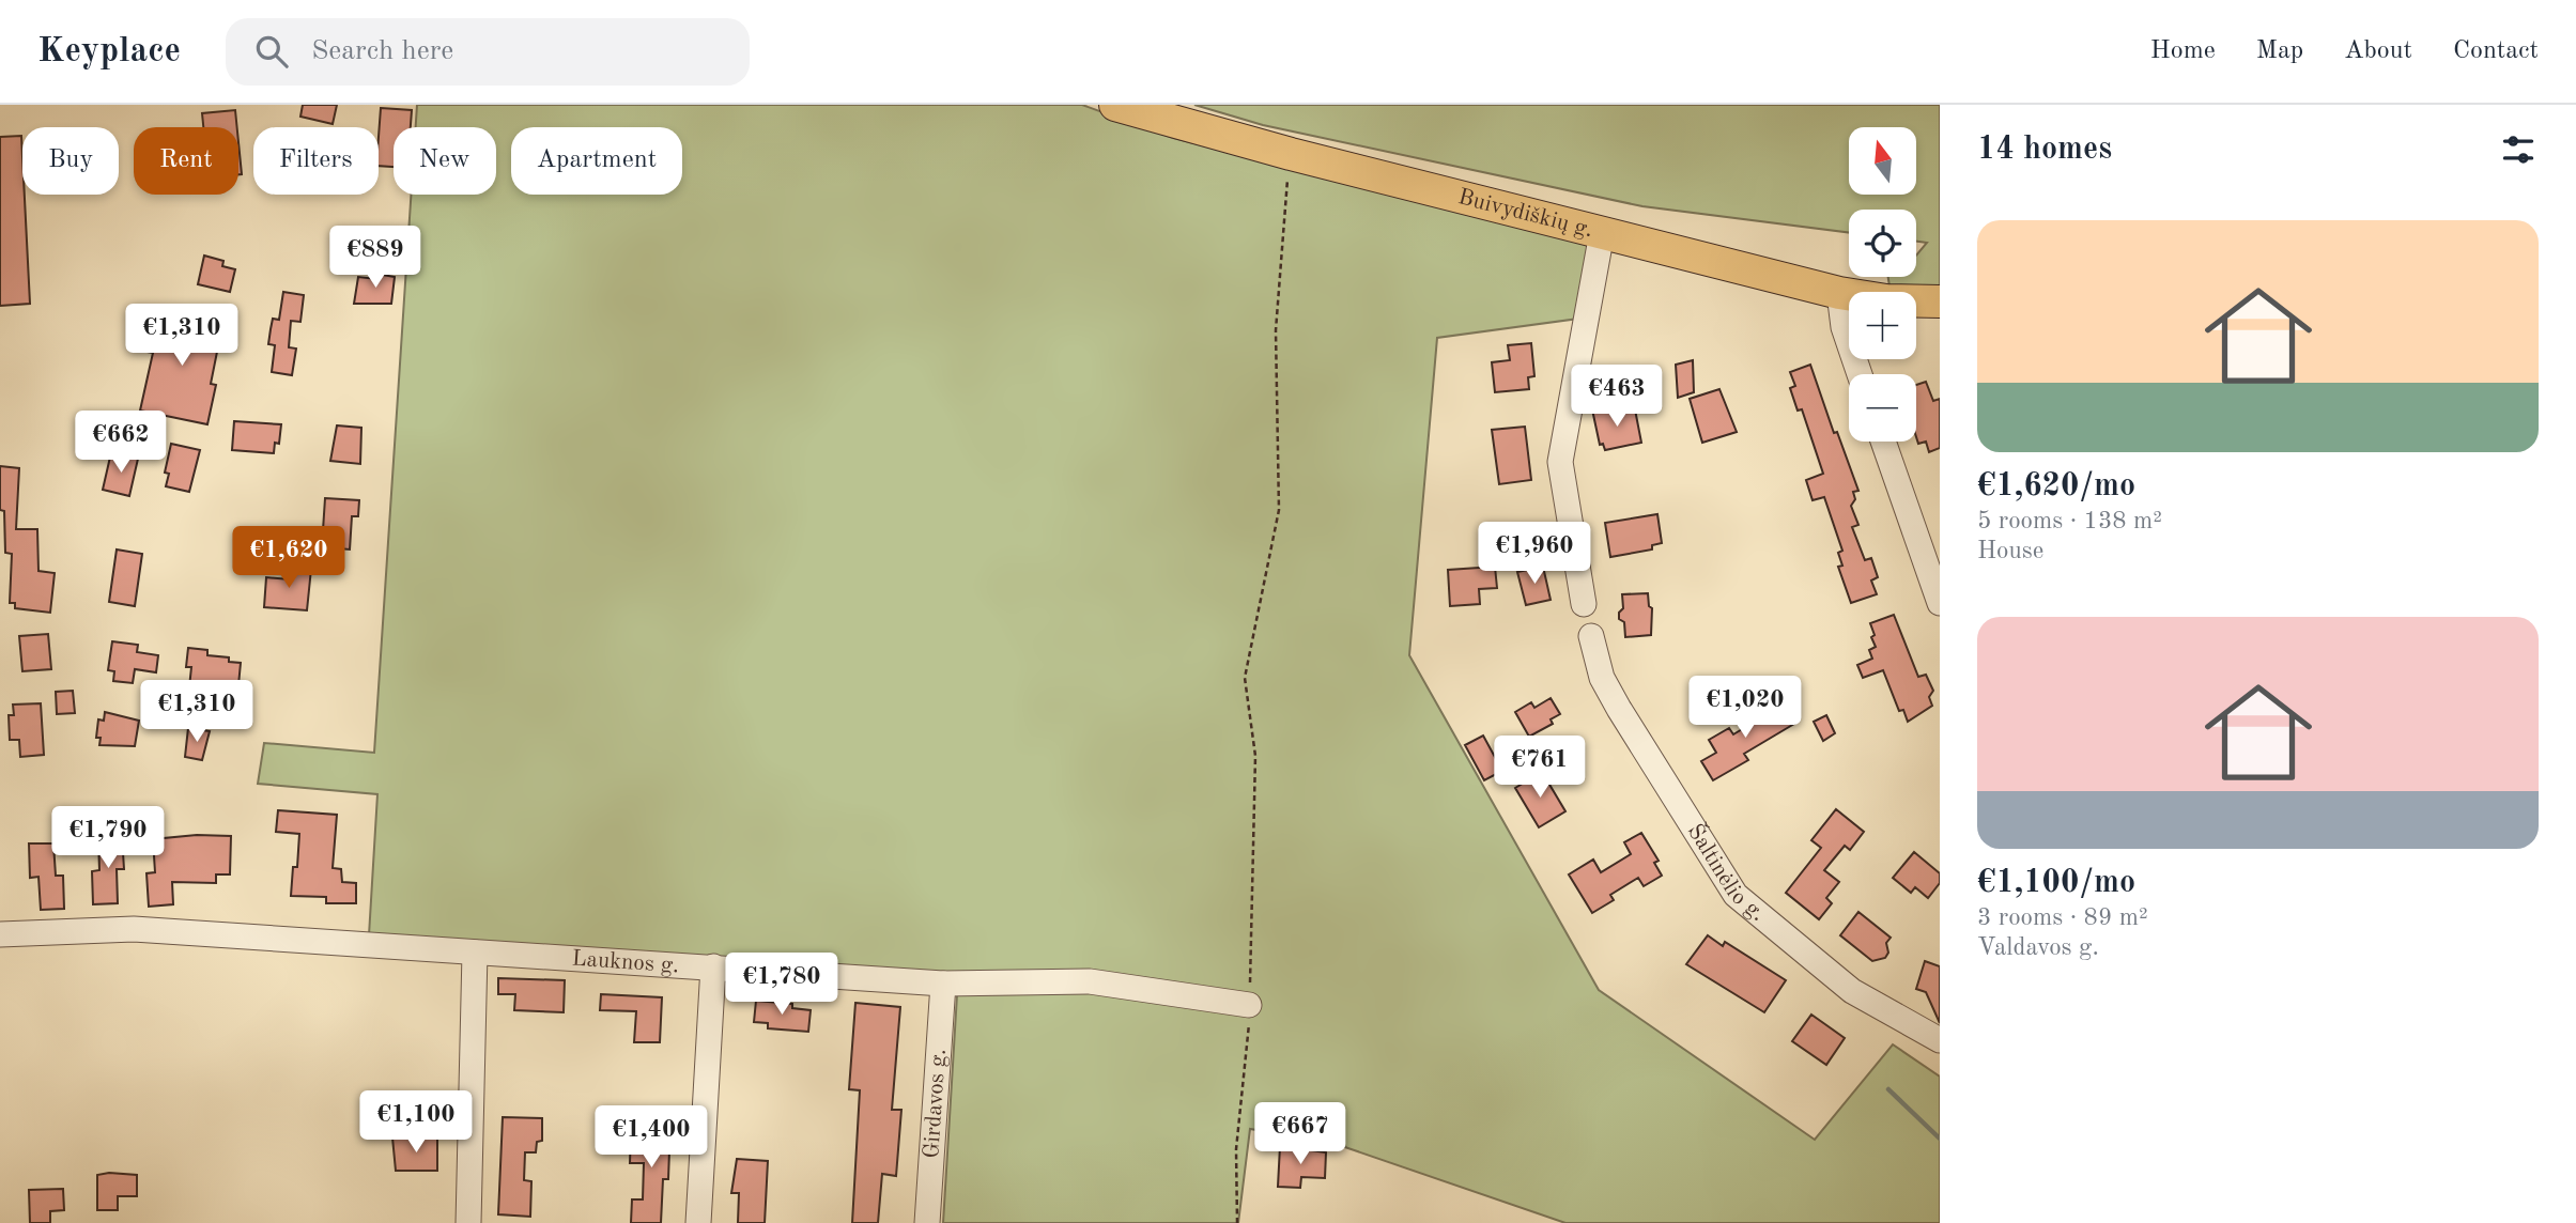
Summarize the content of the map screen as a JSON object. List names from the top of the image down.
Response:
{
  "streets": {
    "main road": ["Buivydiškių g."],
    "street": ["Šaltinėlio g.", "Lauknos g.", "Girdavos g."]
  },
  "crossings": [
    ["Lauknos g.", "Girdavos g."]
  ],
  "north": "top",
  "page": {
    "header": "Keyplace",
    "search": "Search here",
    "nav": [
      "Home",
      "Map",
      "About",
      "Contact"
    ],
    "heading": "14 homes",
    "map_buttons": ["+", "−"],
    "chip": [
      "Buy",
      "Rent",
      "Filters",
      "New",
      "Apartment"
    ],
    "list": [
      {
        "name": "€1,620/mo",
        "note": "5 rooms · 138 m² · House"
      },
      {
        "name": "€1,100/mo",
        "note": "3 rooms · 89 m² · Valdavos g."
      }
    ],
    "price": [
      "€889",
      "€1,310",
      "€463",
      "€662",
      "€1,960",
      "€1,620",
      "€1,020",
      "€1,310",
      "€761",
      "€1,790",
      "€1,780",
      "€1,100",
      "€667",
      "€1,400"
    ]
  }
}
